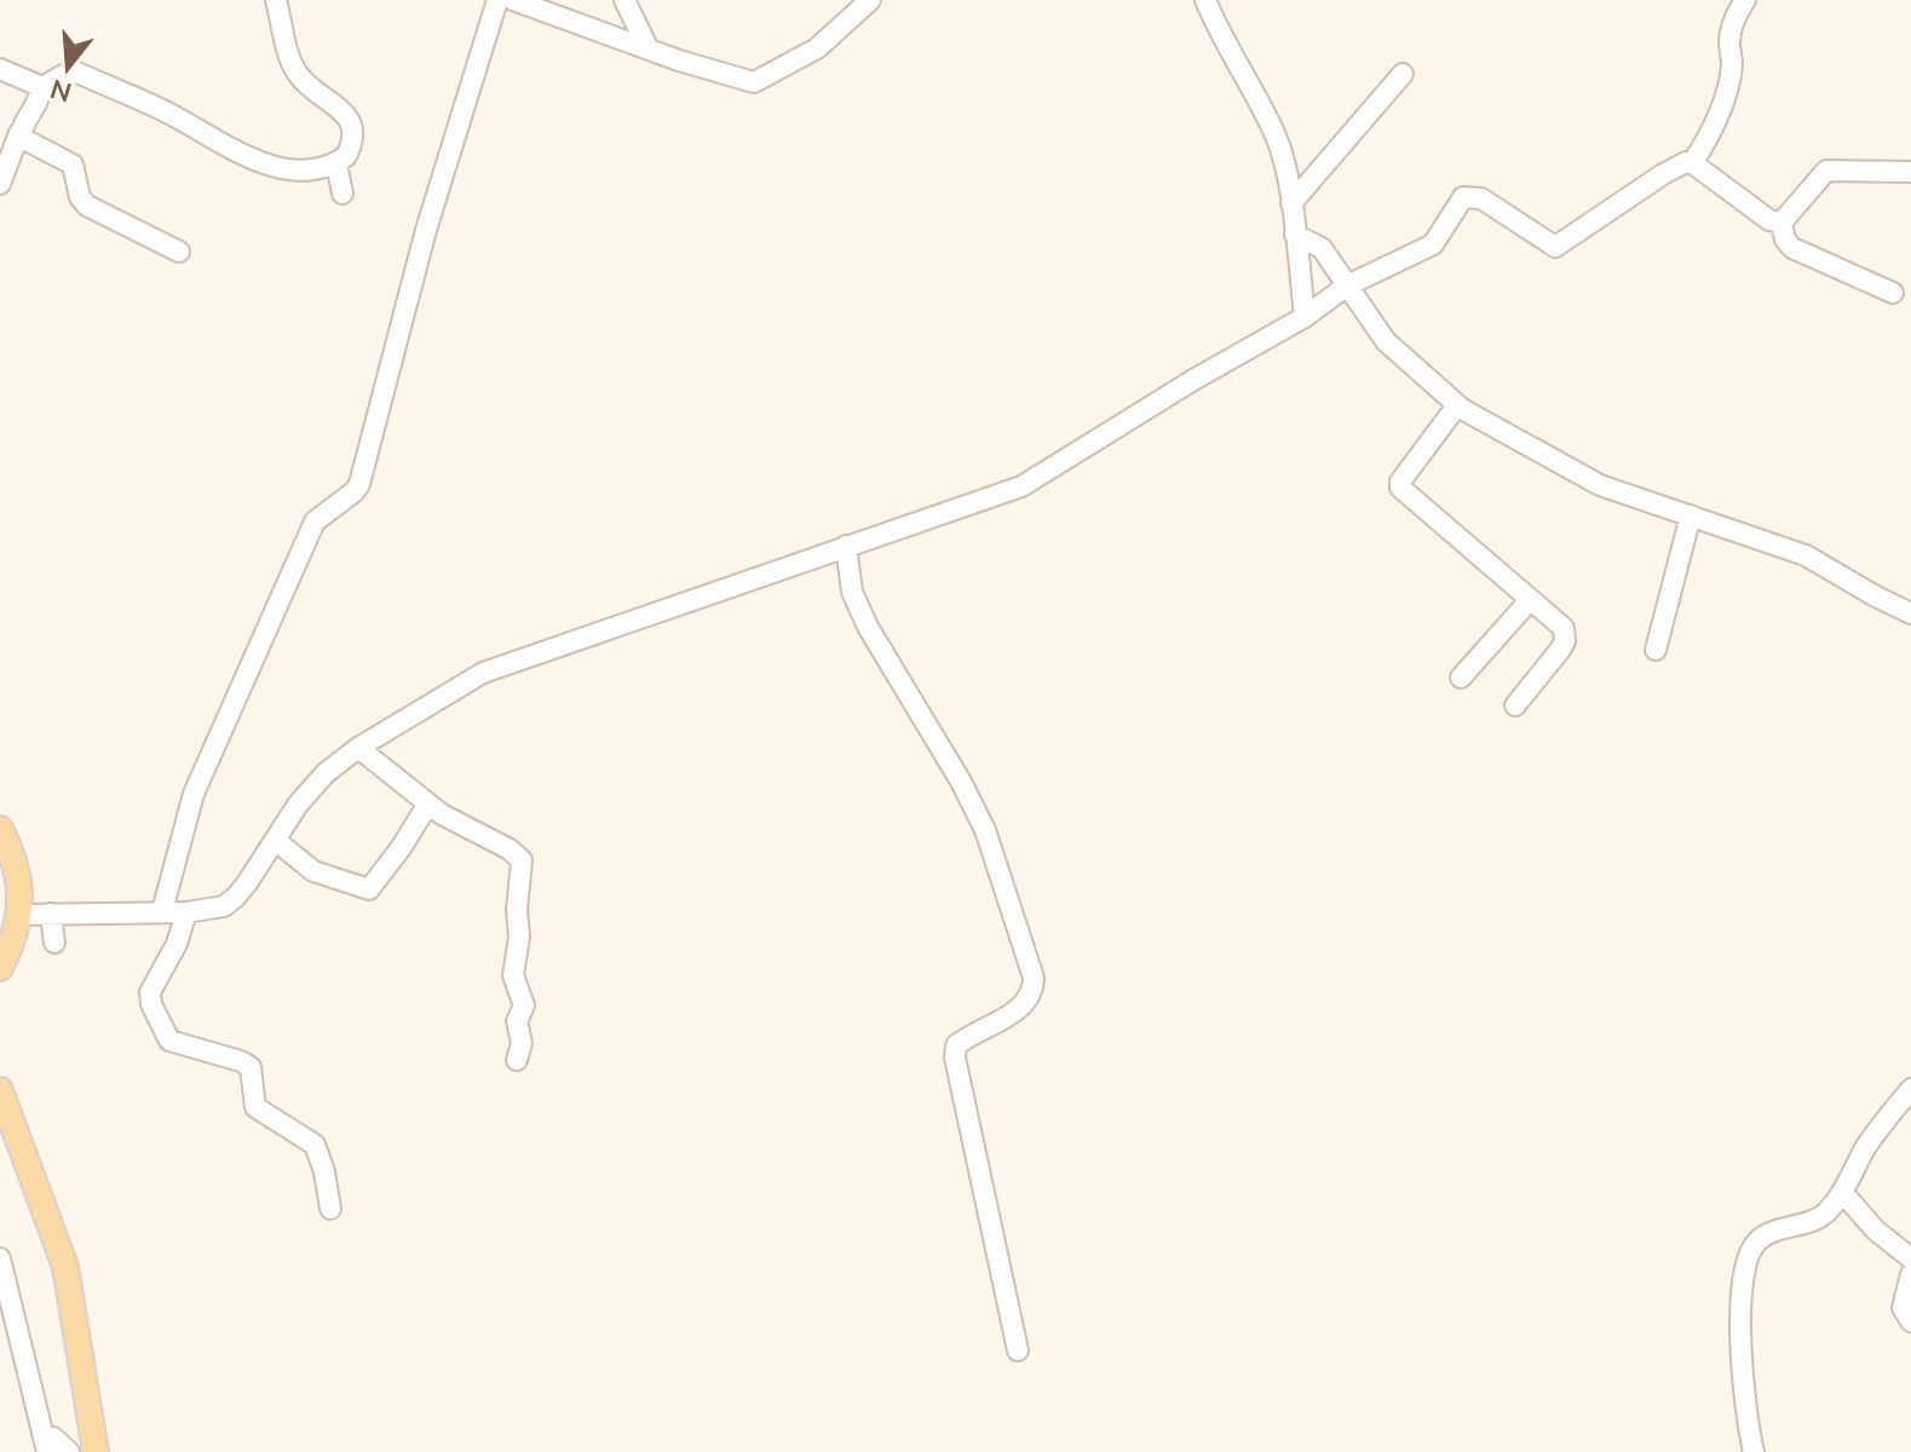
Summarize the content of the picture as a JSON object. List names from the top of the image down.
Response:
{
  "north": "bottom"
}
